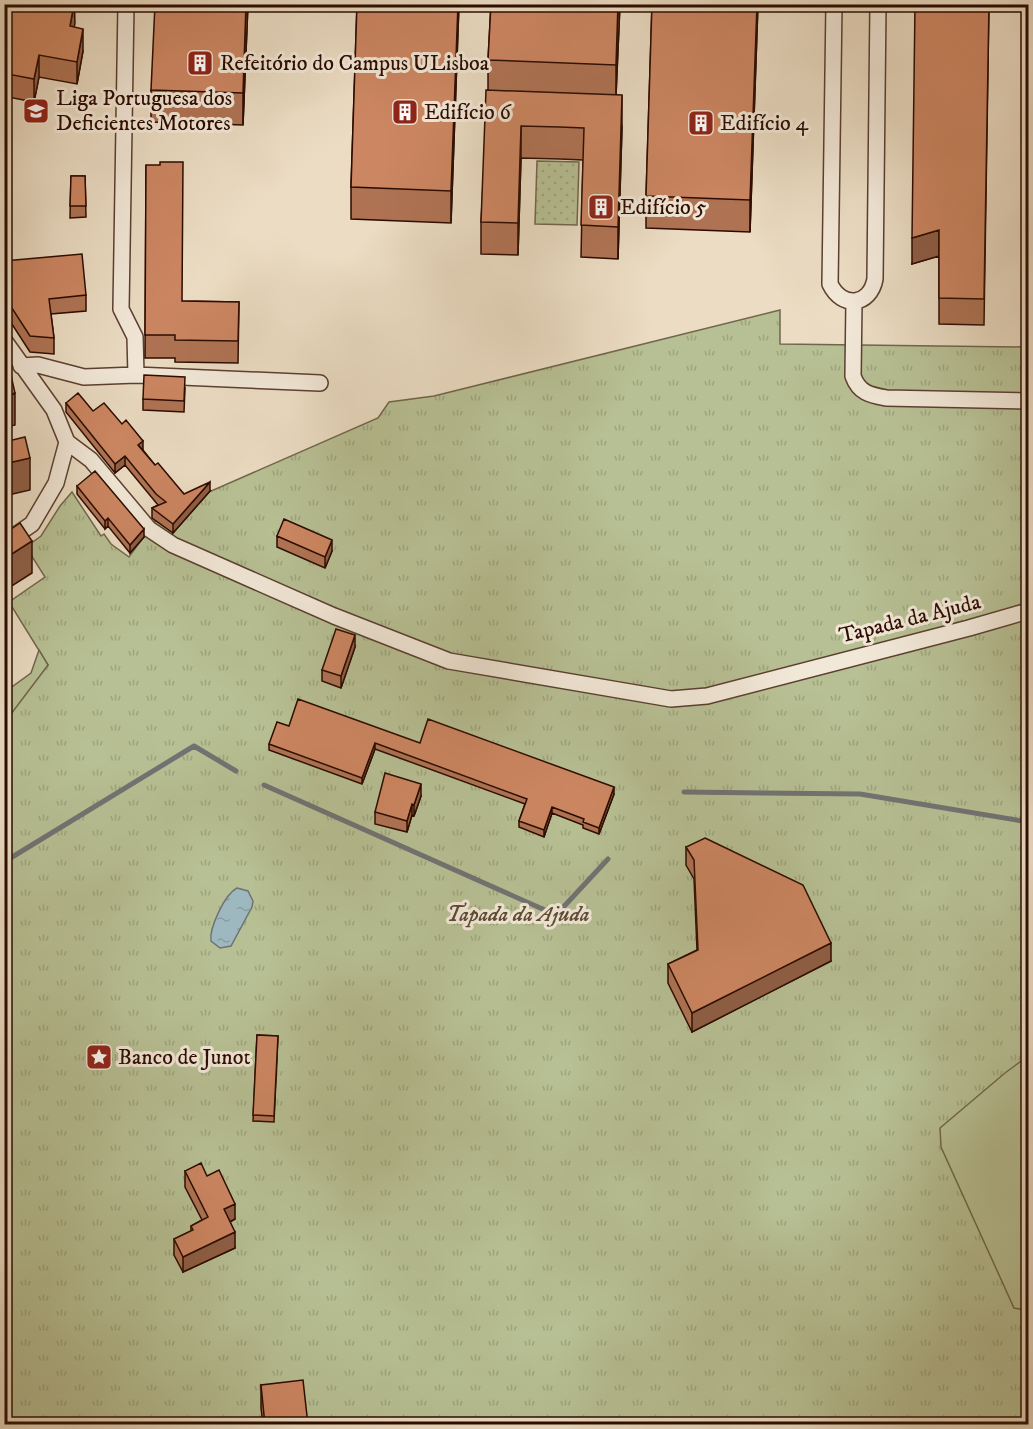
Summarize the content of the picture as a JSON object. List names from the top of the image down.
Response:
{
  "streets": {
    "street": ["Tapada da Ajuda"]
  },
  "parks": ["Tapada da Ajuda"],
  "places": {
    "building": [
      "Refeitório do Campus ULisboa",
      "Edifício 6",
      "Edifício 4",
      "Edifício 5"
    ],
    "school or university": ["Liga Portuguesa dos Deficientes Motores"],
    "place": ["Banco de Junot"]
  }
}
